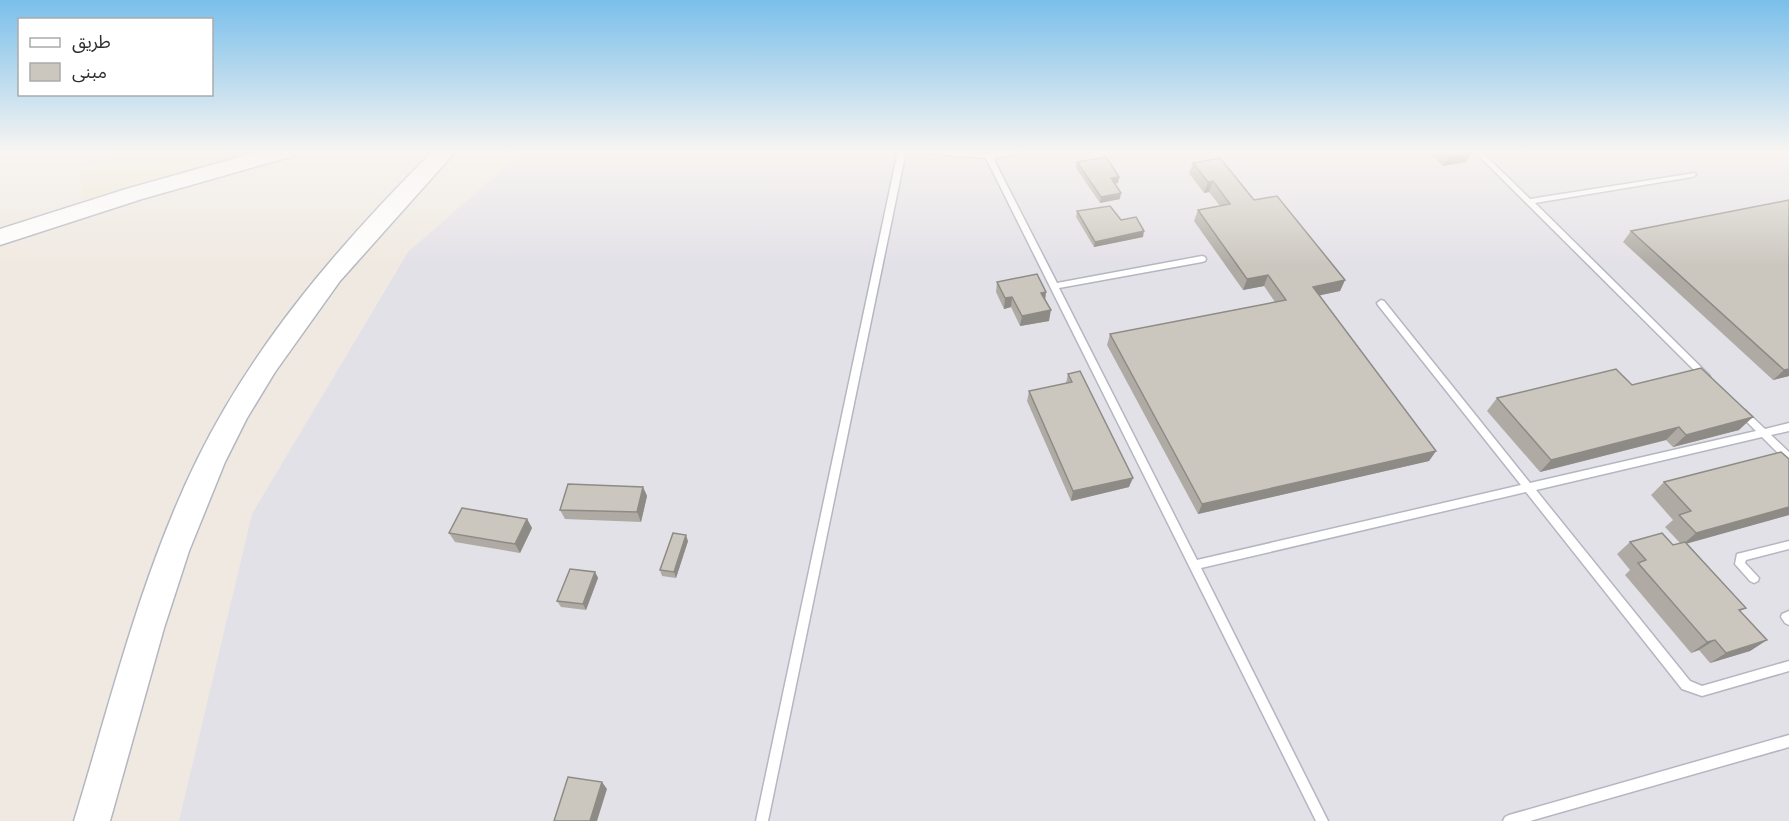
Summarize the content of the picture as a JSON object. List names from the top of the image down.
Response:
{
  "legend": ["طريق", "مبنى"]
}
